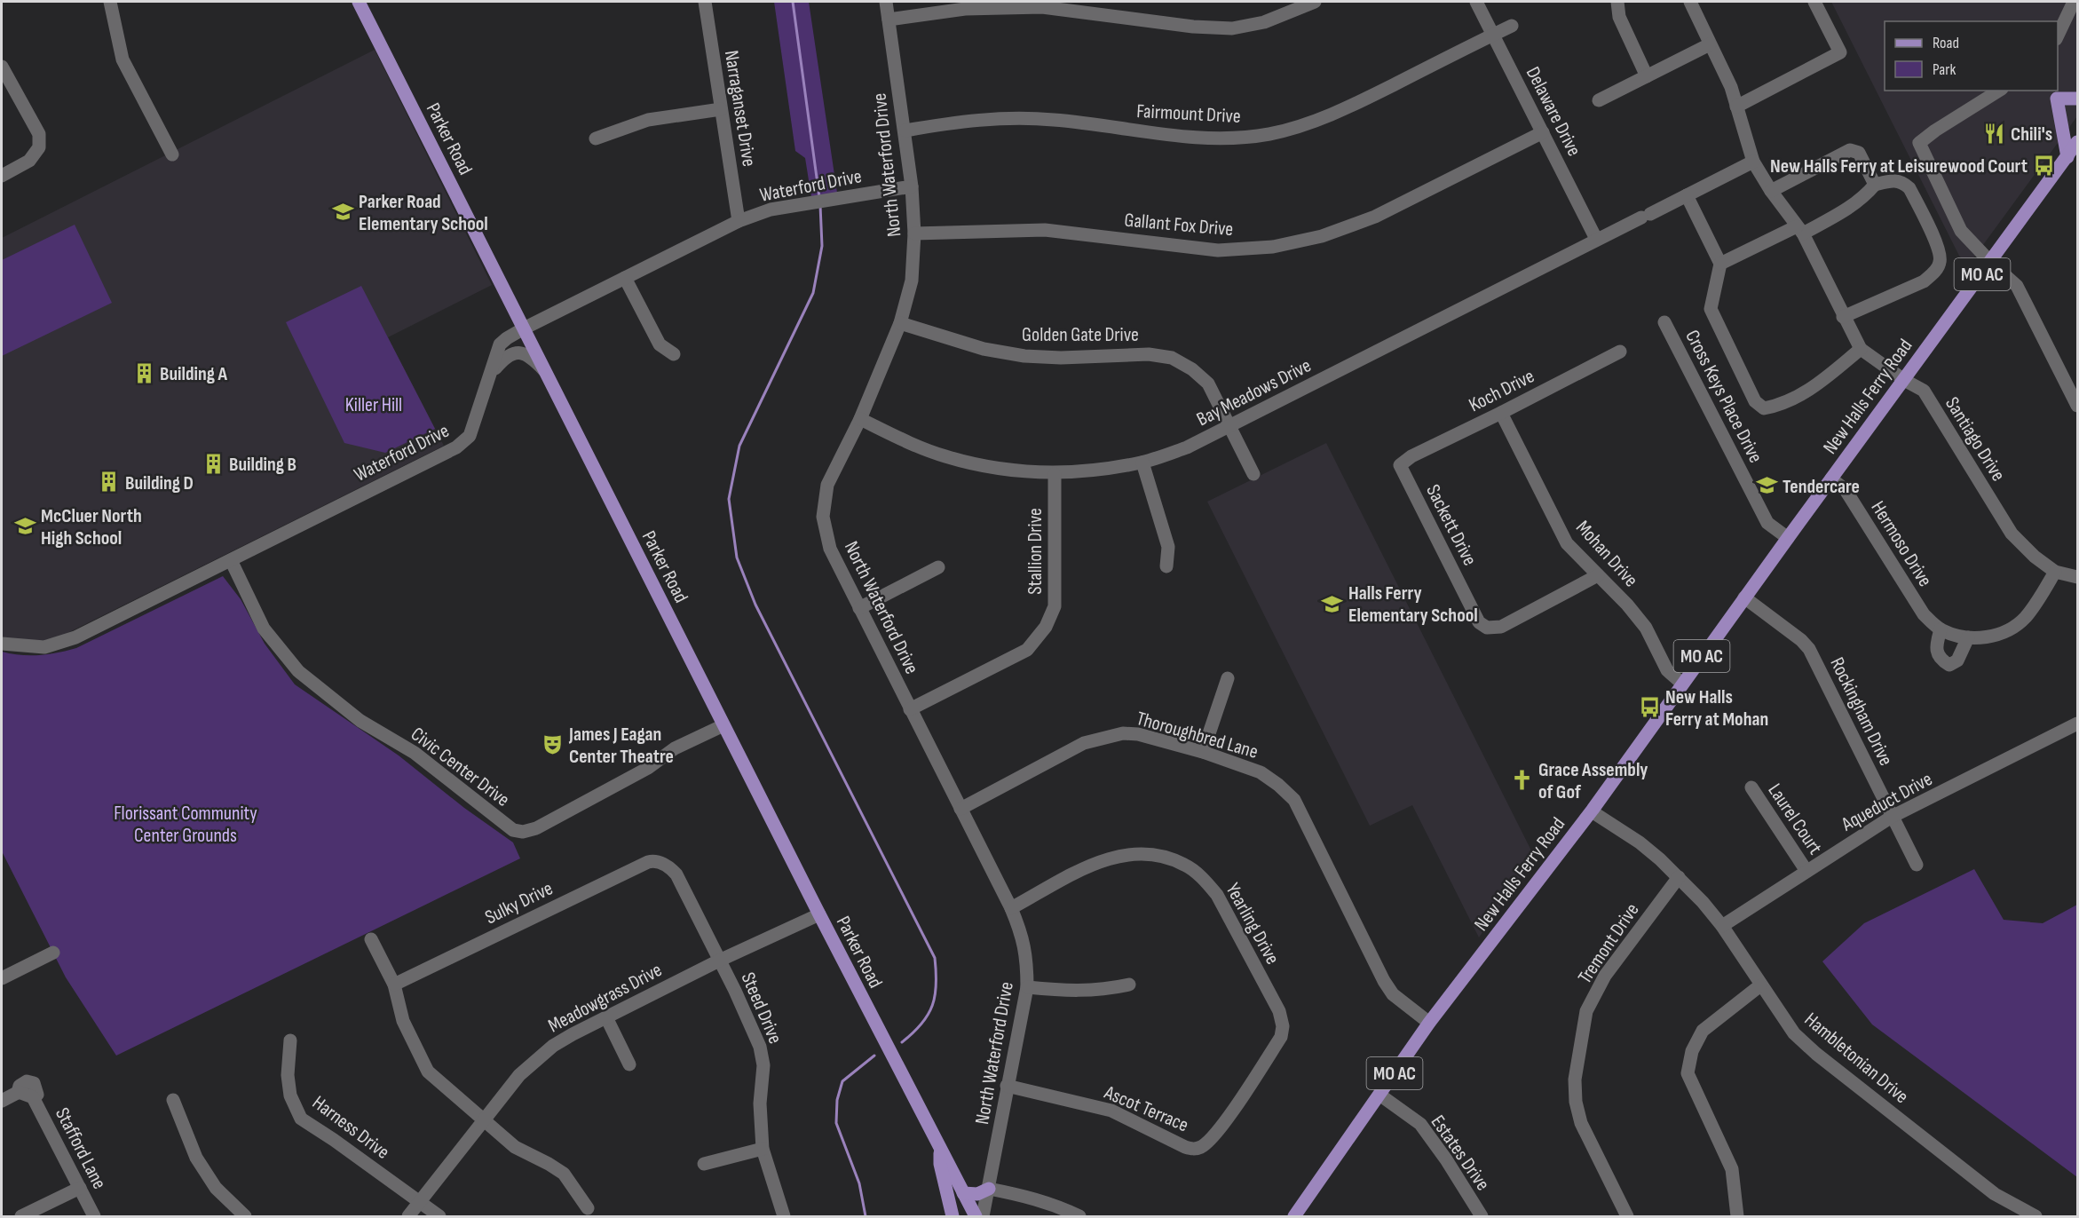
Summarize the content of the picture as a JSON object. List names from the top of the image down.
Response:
{
  "streets": {
    "main road": ["Parker Road", "MO AC", "New Halls Ferry Road"],
    "street": [
      "Narraganset Drive",
      "Delaware Drive",
      "Fairmount Drive",
      "North Waterford Drive",
      "Waterford Drive",
      "Gallant Fox Drive",
      "Golden Gate Drive",
      "Koch Drive",
      "Bay Meadows Drive",
      "Cross Keys Place Drive",
      "Santiago Drive",
      "Sackett Drive",
      "Hermoso Drive",
      "Stallion Drive",
      "Mohan Drive",
      "Rockingham Drive",
      "Thoroughbred Lane",
      "Civic Center Drive",
      "Aqueduct Drive",
      "Laurel Court",
      "Sulky Drive",
      "Yearling Drive",
      "Tremont Drive",
      "Meadowgrass Drive",
      "Steed Drive",
      "Hambletonian Drive",
      "Ascot Terrace",
      "Harness Drive",
      "Stafford Lane",
      "Estates Drive"
    ]
  },
  "crossings": [
    ["Narraganset Drive", "Waterford Drive"],
    ["Delaware Drive", "Fairmount Drive"],
    ["Delaware Drive", "Gallant Fox Drive"],
    ["Delaware Drive", "Bay Meadows Drive"],
    ["Fairmount Drive", "North Waterford Drive"],
    ["Parker Road", "Waterford Drive"],
    ["Parker Road", "Civic Center Drive"],
    ["Parker Road", "Meadowgrass Drive"],
    ["North Waterford Drive", "Waterford Drive"],
    ["North Waterford Drive", "Gallant Fox Drive"],
    ["North Waterford Drive", "Golden Gate Drive"],
    ["North Waterford Drive", "Bay Meadows Drive"],
    ["North Waterford Drive", "Stallion Drive"],
    ["North Waterford Drive", "Thoroughbred Lane"],
    ["North Waterford Drive", "Yearling Drive"],
    ["North Waterford Drive", "Ascot Terrace"],
    ["Waterford Drive", "Civic Center Drive"],
    ["Golden Gate Drive", "Bay Meadows Drive"],
    ["Koch Drive", "Sackett Drive"],
    ["Koch Drive", "Mohan Drive"],
    ["Bay Meadows Drive", "Santiago Drive"],
    ["Bay Meadows Drive", "Stallion Drive"],
    ["Cross Keys Place Drive", "New Halls Ferry Road"],
    ["New Halls Ferry Road", "Santiago Drive"],
    ["New Halls Ferry Road", "Hermoso Drive"],
    ["New Halls Ferry Road", "Mohan Drive"],
    ["New Halls Ferry Road", "Rockingham Drive"],
    ["New Halls Ferry Road", "Thoroughbred Lane"],
    ["New Halls Ferry Road", "Hambletonian Drive"],
    ["New Halls Ferry Road", "Estates Drive"],
    ["Santiago Drive", "Hermoso Drive"],
    ["Sackett Drive", "Mohan Drive"],
    ["Rockingham Drive", "Aqueduct Drive"],
    ["Aqueduct Drive", "Laurel Court"],
    ["Aqueduct Drive", "Hambletonian Drive"],
    ["Sulky Drive", "Steed Drive"],
    ["Yearling Drive", "Ascot Terrace"],
    ["Tremont Drive", "Hambletonian Drive"],
    ["Meadowgrass Drive", "Steed Drive"],
    ["Meadowgrass Drive", "Harness Drive"]
  ],
  "parks": ["Killer Hill", "Florissant Community Center Grounds"],
  "places": {
    "restaurant": ["Chili's"],
    "bus stop": ["New Halls Ferry at Leisurewood Court", "New Halls Ferry at Mohan"],
    "school or university": [
      "Parker Road Elementary School",
      "Tendercare",
      "McCluer North High School",
      "Halls Ferry Elementary School"
    ],
    "building": ["Building A", "Building B", "Building D"],
    "theatre": ["James J Eagan Center Theatre"],
    "church": ["Grace Assembly of Gof"]
  },
  "legend": ["Road", "Park"]
}
